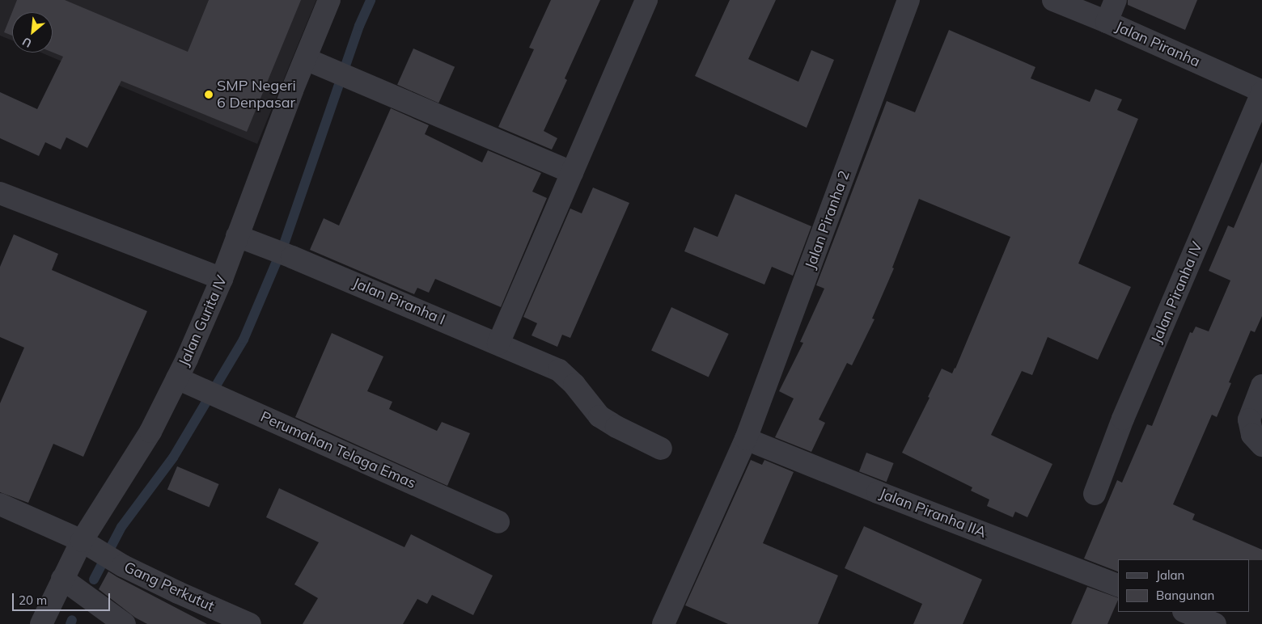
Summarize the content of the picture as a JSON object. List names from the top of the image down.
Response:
{
  "streets": {
    "street": [
      "Jalan Piranha",
      "Jalan Piranha 2",
      "Jalan Piranha IV",
      "Jalan Piranha I",
      "Jalan Gurita IV",
      "Perumahan Telaga Emas",
      "Jalan Piranha IIA",
      "Gang Perkutut"
    ]
  },
  "crossings": [
    ["Jalan Piranha", "Jalan Piranha IV"],
    ["Jalan Piranha 2", "Jalan Piranha IIA"],
    ["Jalan Piranha I", "Jalan Gurita IV"],
    ["Jalan Gurita IV", "Perumahan Telaga Emas"],
    ["Jalan Gurita IV", "Gang Perkutut"]
  ],
  "places": ["SMP Negeri 6 Denpasar"],
  "legend": ["Jalan", "Bangunan"],
  "scale_bar": "20 m",
  "north": "bottom left"
}
